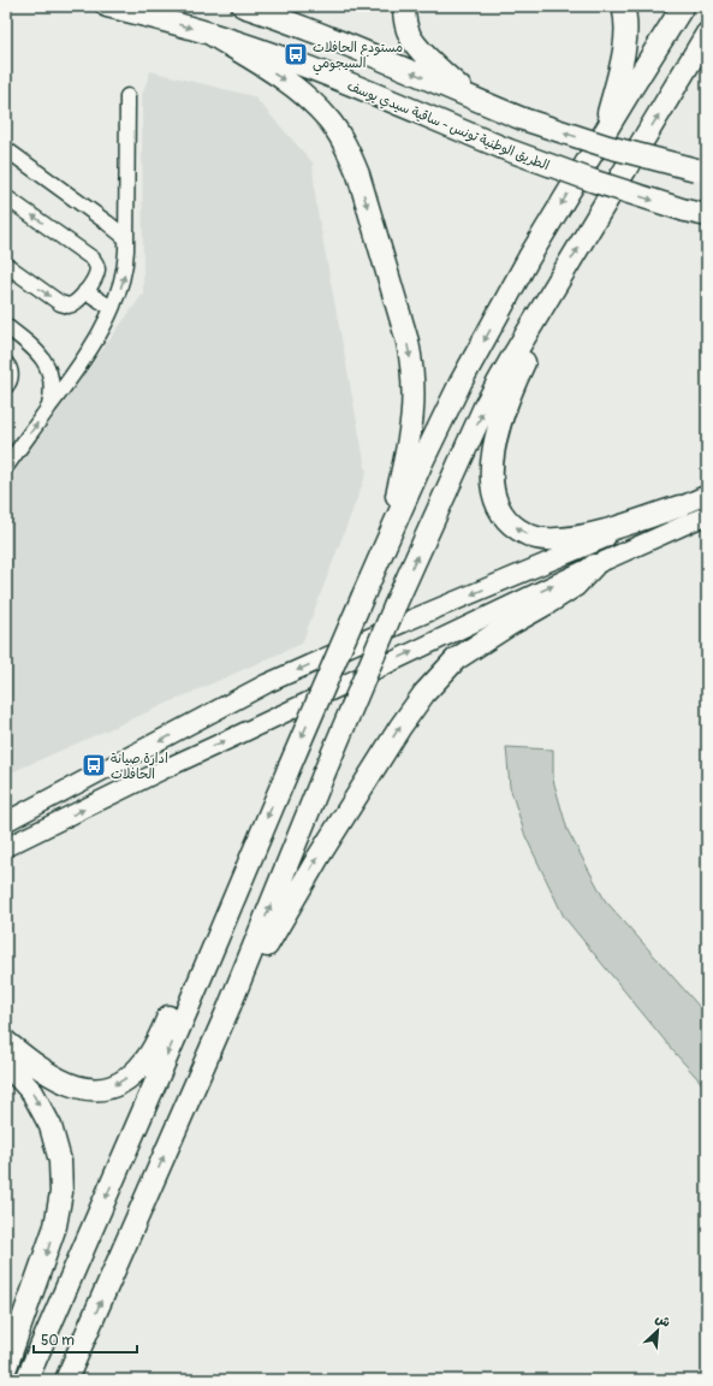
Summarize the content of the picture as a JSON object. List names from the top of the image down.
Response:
{
  "streets": {
    "highway": ["الطريق الوطنية تونس - ساقية سيدي يوسف"]
  },
  "places": {
    "bus stop": ["مستودع الحافلات السيجومي", "ادارة صيانة الحافلات"]
  },
  "scale_bar": "50 m",
  "north": "top right"
}
